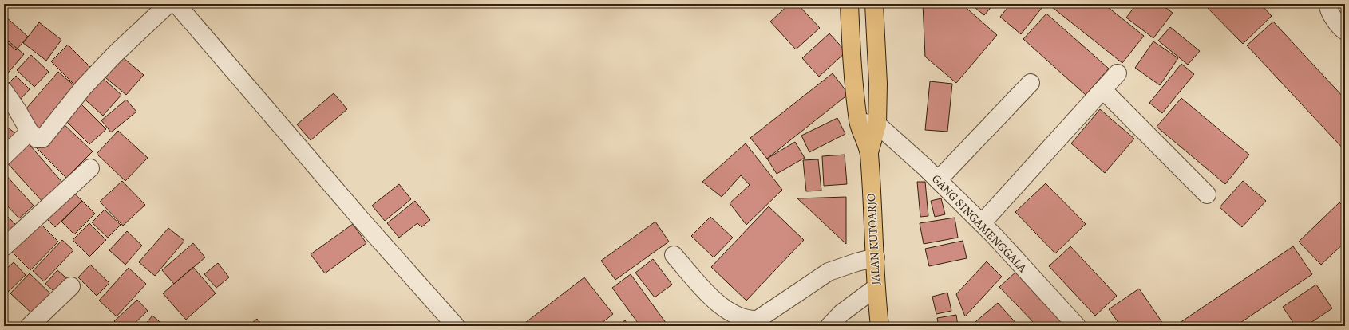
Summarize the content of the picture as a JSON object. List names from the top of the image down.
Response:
{
  "streets": {
    "main road": ["JALAN KUTOARJO"],
    "street": ["GANG SINGAMENGGALA"]
  }
}
